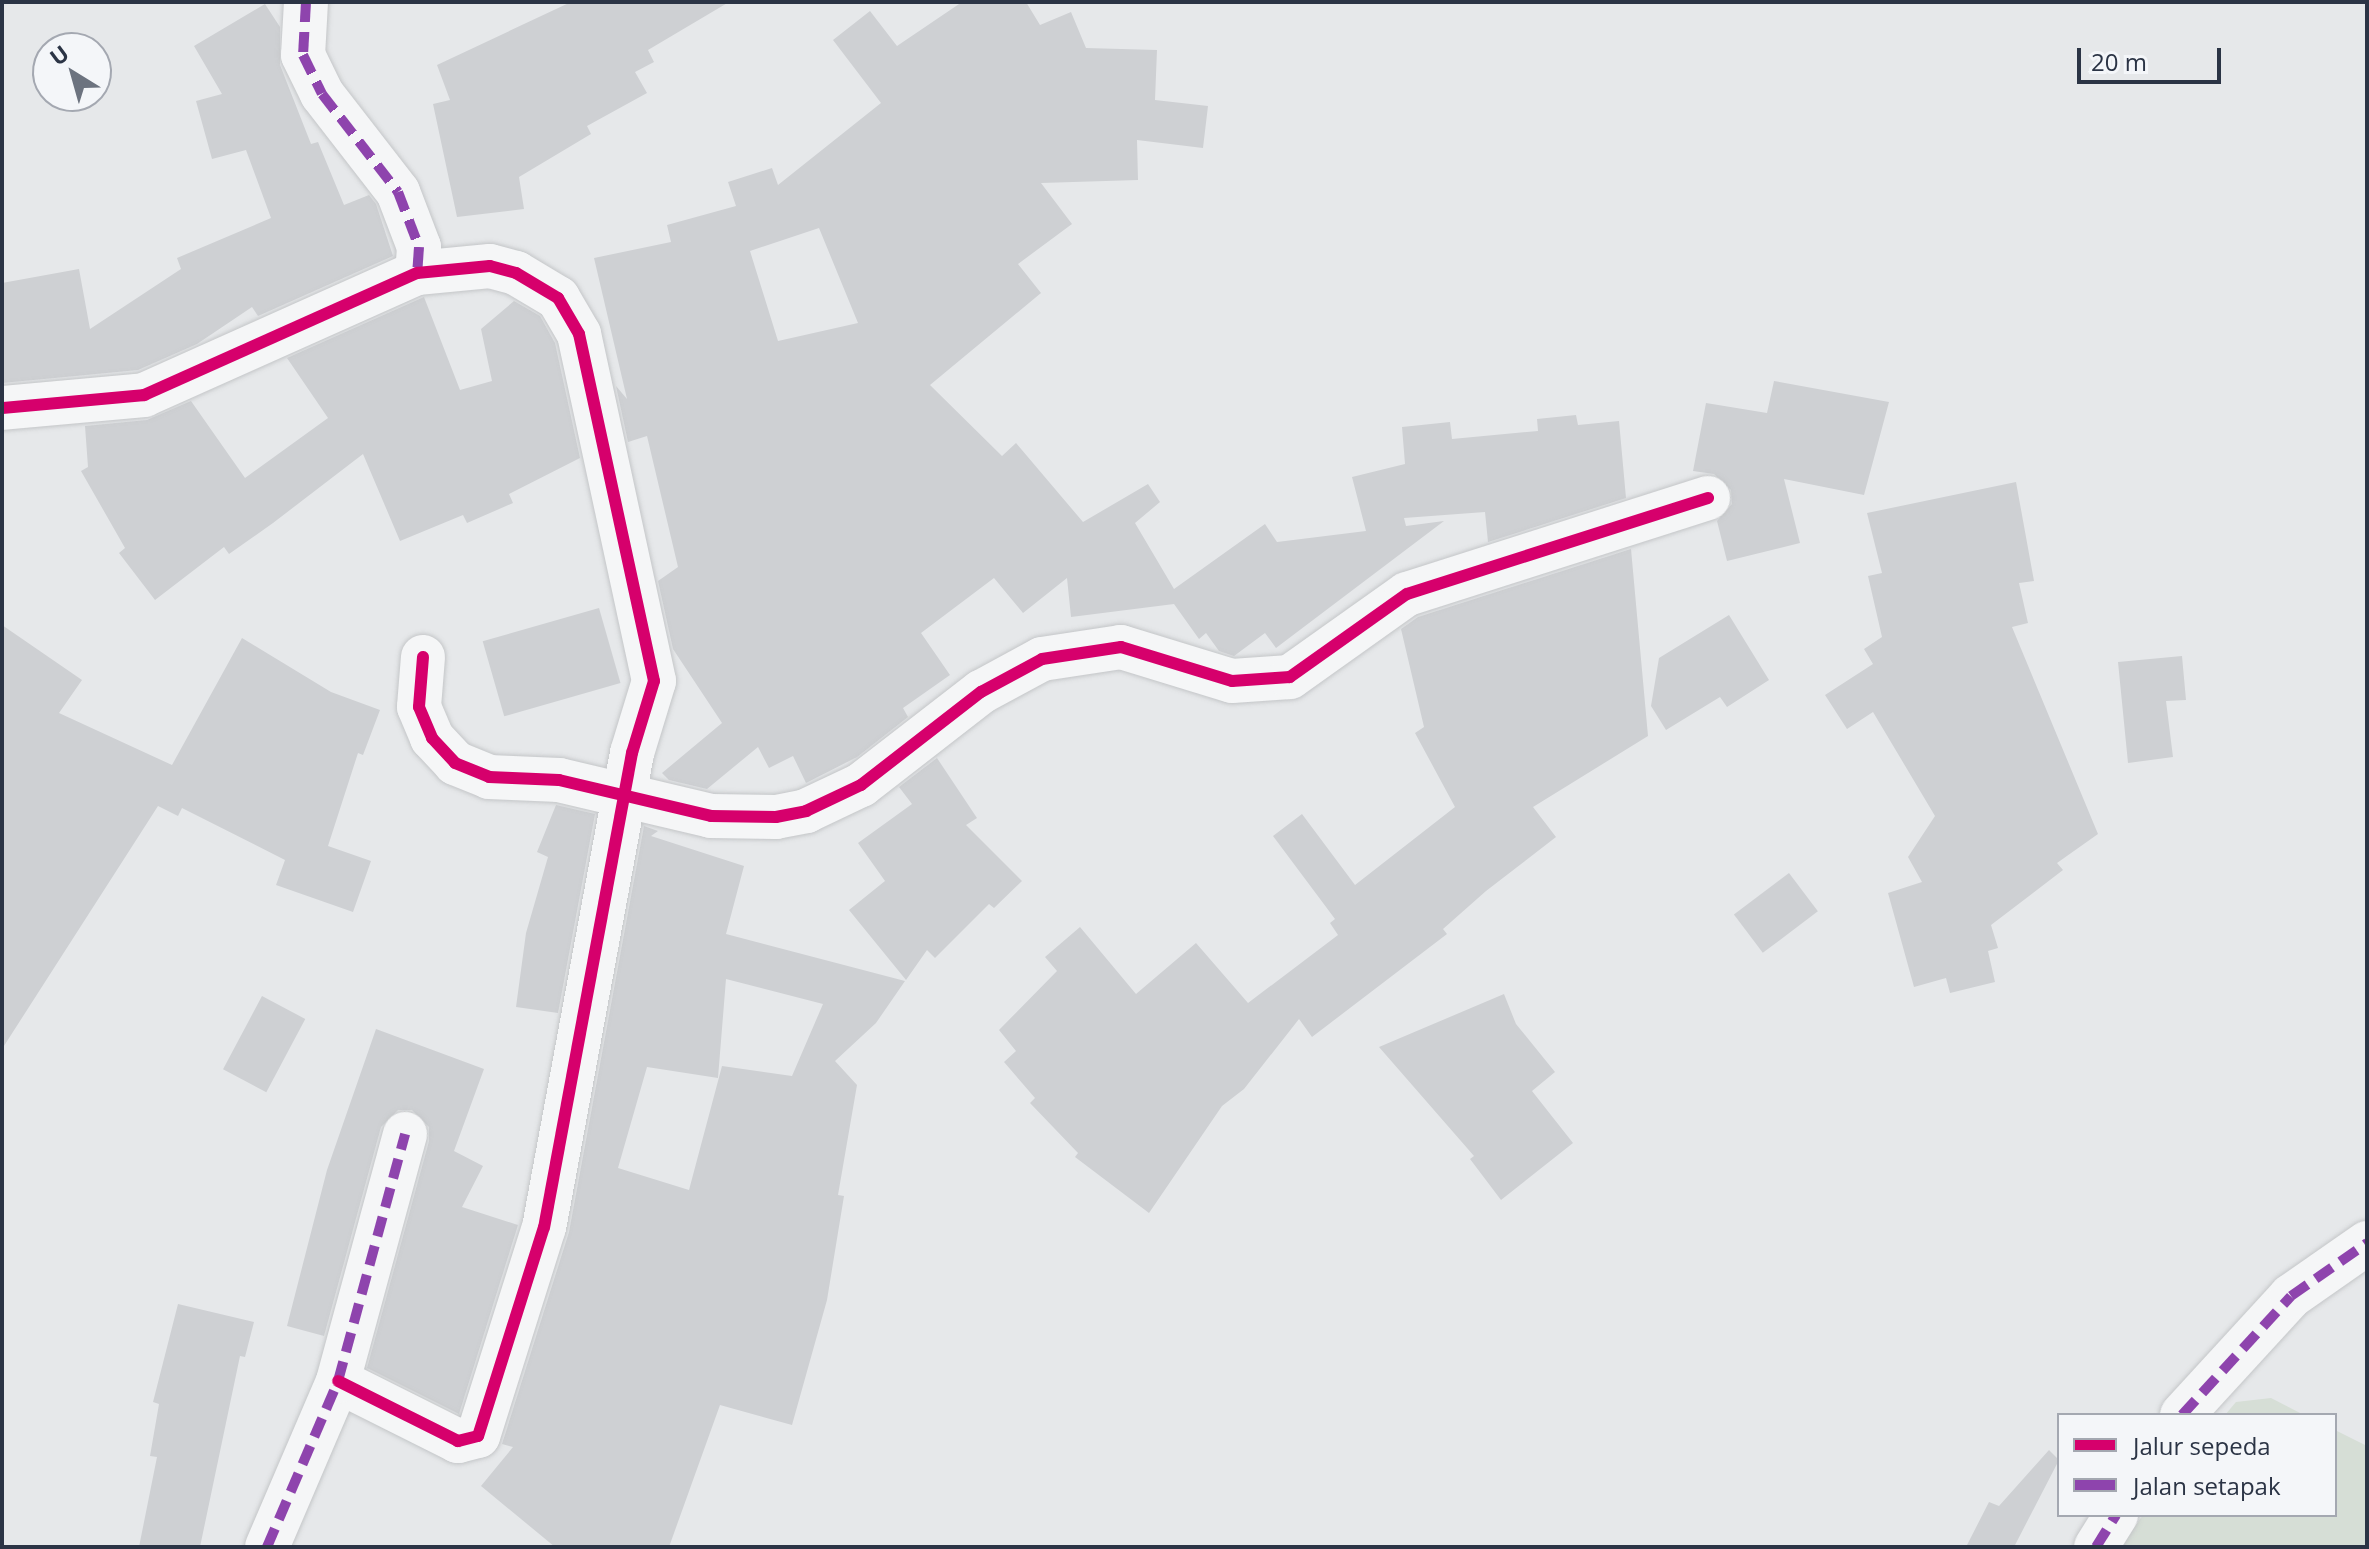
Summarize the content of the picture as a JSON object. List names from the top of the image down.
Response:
{
  "legend": ["Jalur sepeda", "Jalan setapak"],
  "scale_bar": "20 m",
  "north": "top left"
}
